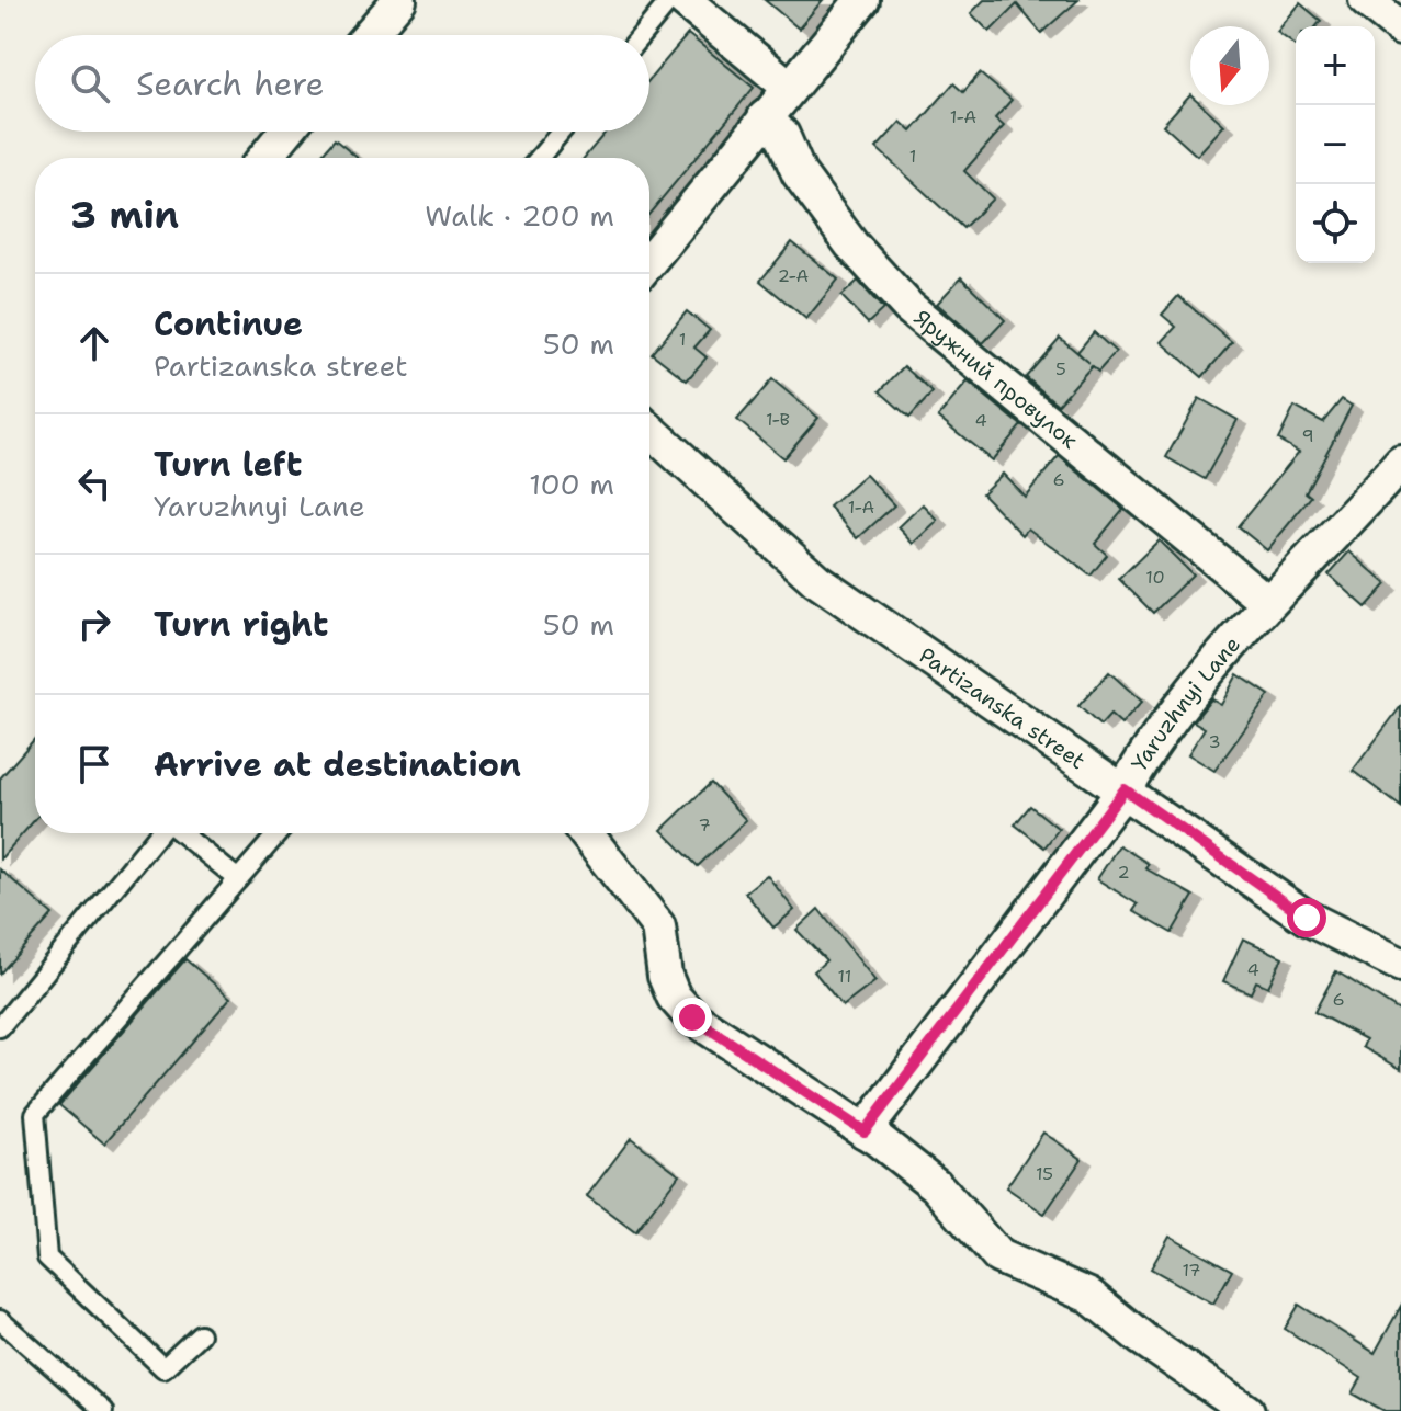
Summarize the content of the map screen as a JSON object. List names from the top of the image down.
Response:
{
  "streets": {
    "street": ["Яружний провулок", "Yaruzhnyi Lane", "Partizanska street"]
  },
  "crossings": [
    ["Яружний провулок", "Yaruzhnyi Lane"],
    ["Yaruzhnyi Lane", "Partizanska street"]
  ],
  "house_numbers": [
    "1-А",
    "1",
    "2-А",
    "1",
    "5",
    "1-В",
    "4",
    "9",
    "6",
    "1-А",
    "10",
    "3",
    "7",
    "2",
    "4",
    "11",
    "6",
    "15",
    "17"
  ],
  "north": "bottom",
  "page": {
    "map_buttons": ["+", "−"],
    "search": "Search here",
    "heading": ["3 min", "Walk · 200 m"],
    "list": [
      ["Continue", "Partizanska street", "50 m"],
      ["Turn left", "Yaruzhnyi Lane", "100 m"],
      ["Turn right", "50 m"],
      "Arrive at destination"
    ]
  }
}
